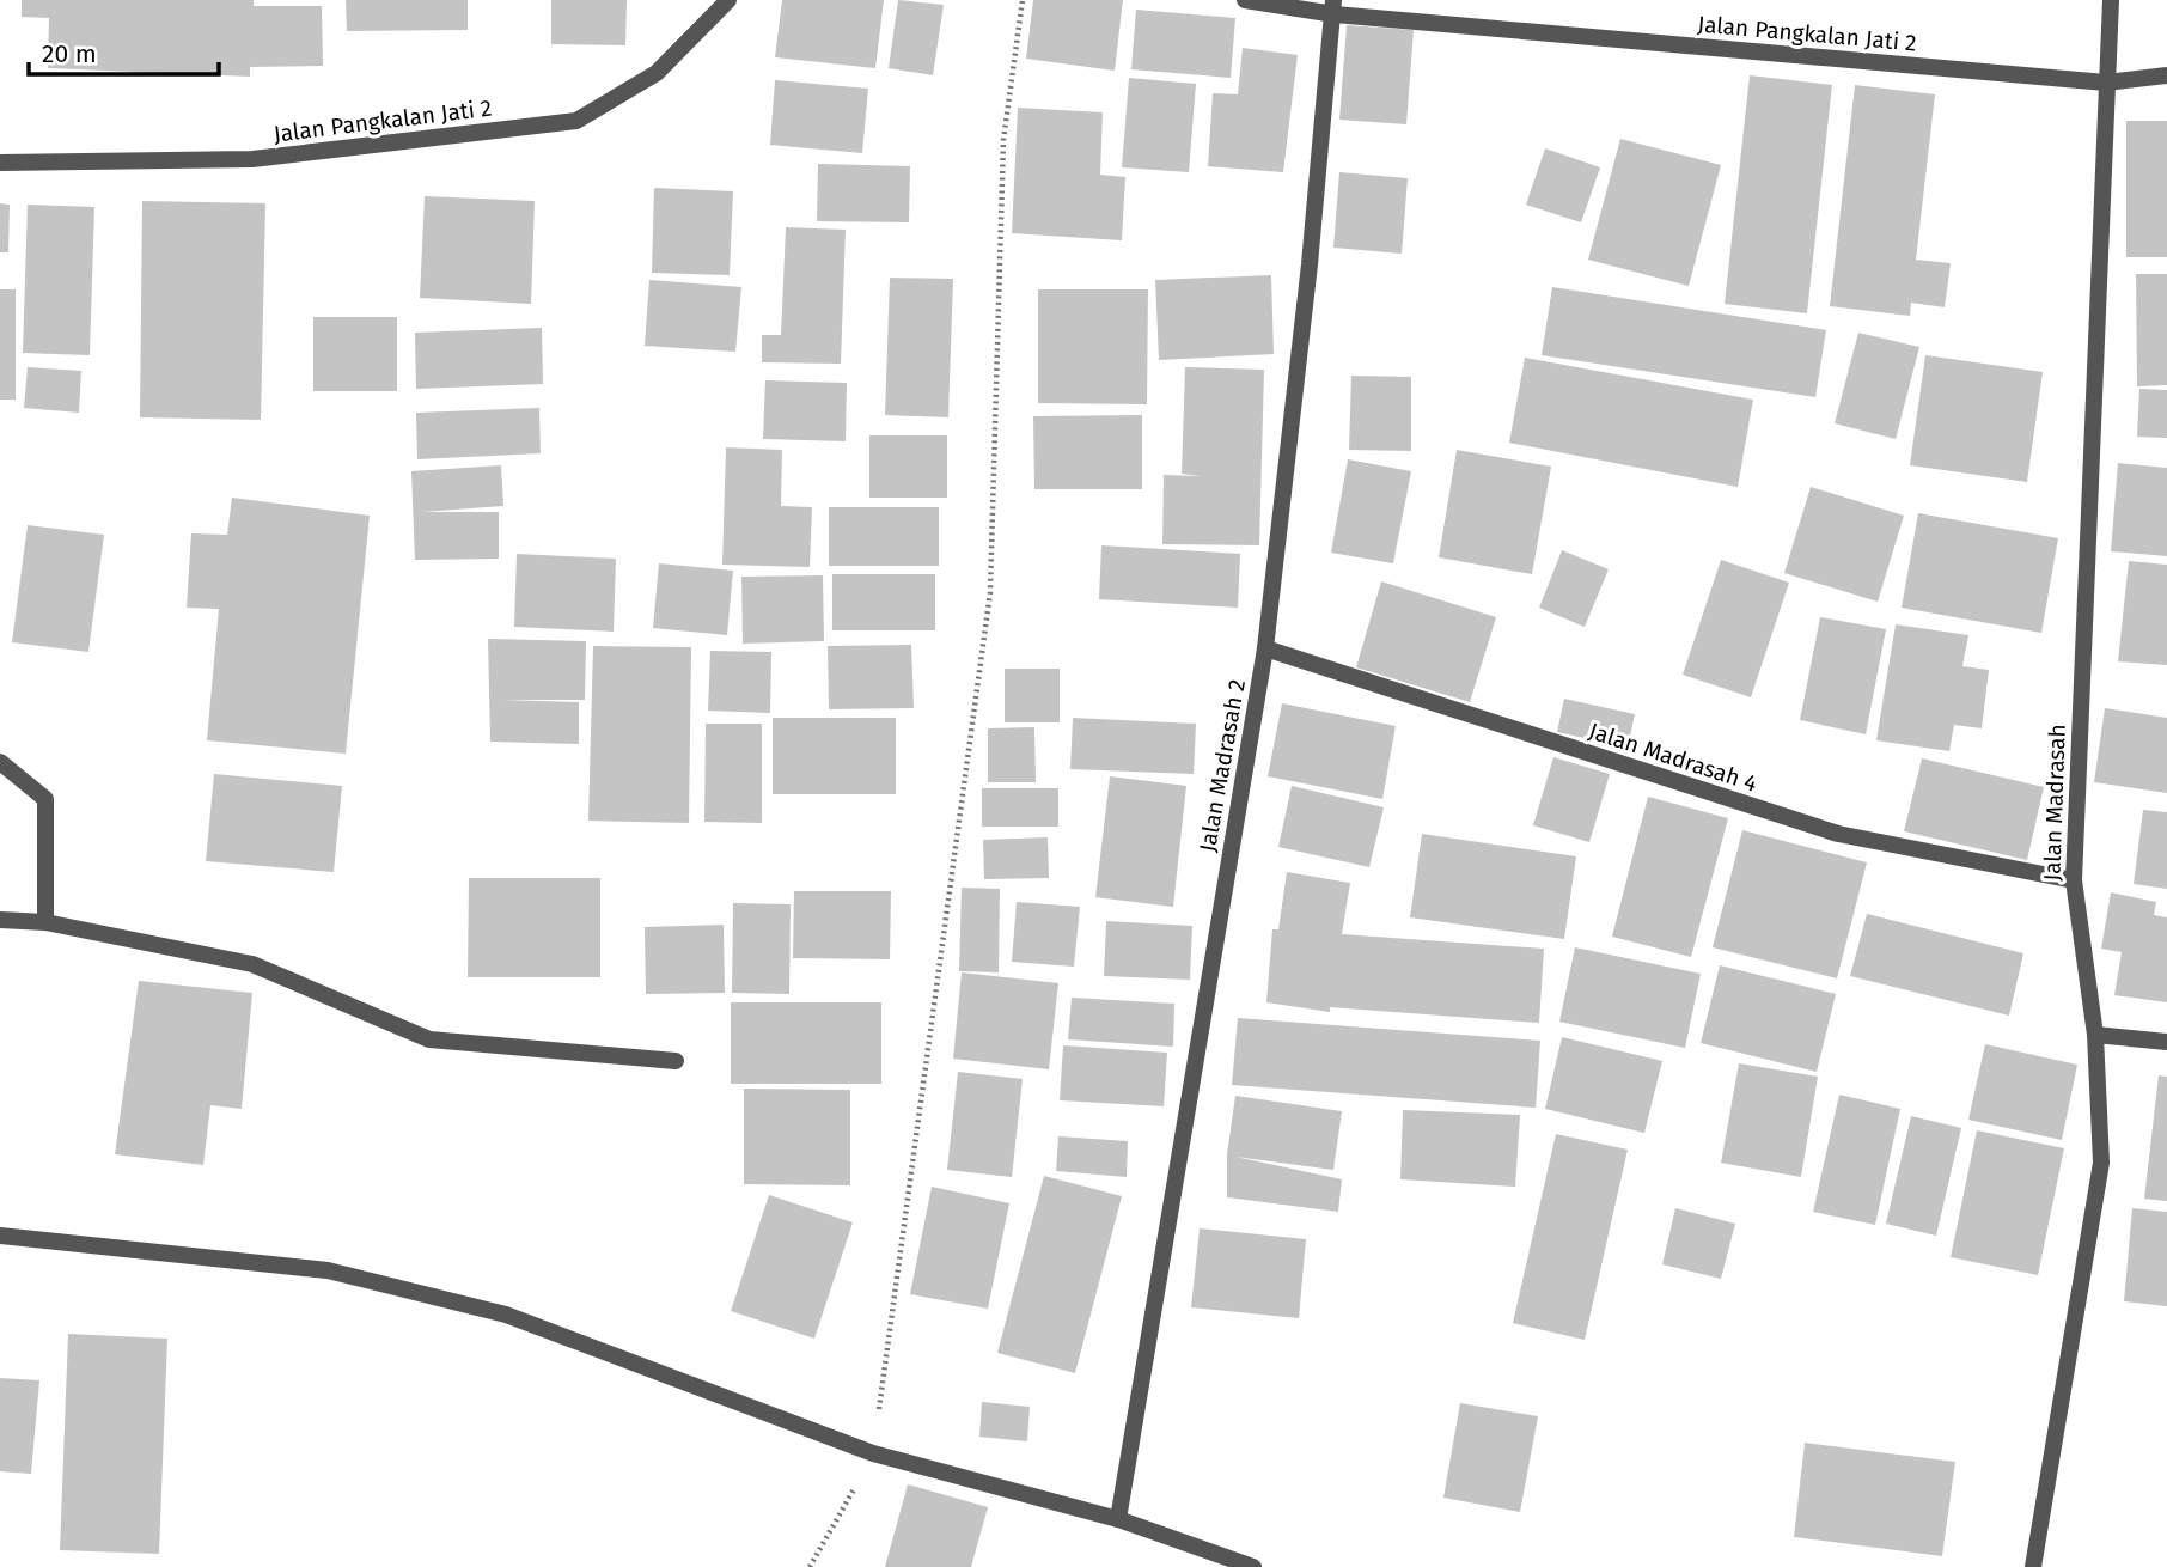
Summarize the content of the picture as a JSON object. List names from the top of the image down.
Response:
{
  "streets": {
    "street": [
      "Jalan Pangkalan Jati 2",
      "Jalan Madrasah 4",
      "Jalan Madrasah 2",
      "Jalan Madrasah"
    ]
  },
  "crossings": [
    ["Jalan Pangkalan Jati 2", "Jalan Madrasah 2"],
    ["Jalan Pangkalan Jati 2", "Jalan Madrasah"],
    ["Jalan Madrasah 4", "Jalan Madrasah 2"],
    ["Jalan Madrasah 4", "Jalan Madrasah"]
  ],
  "scale_bar": "20 m"
}
